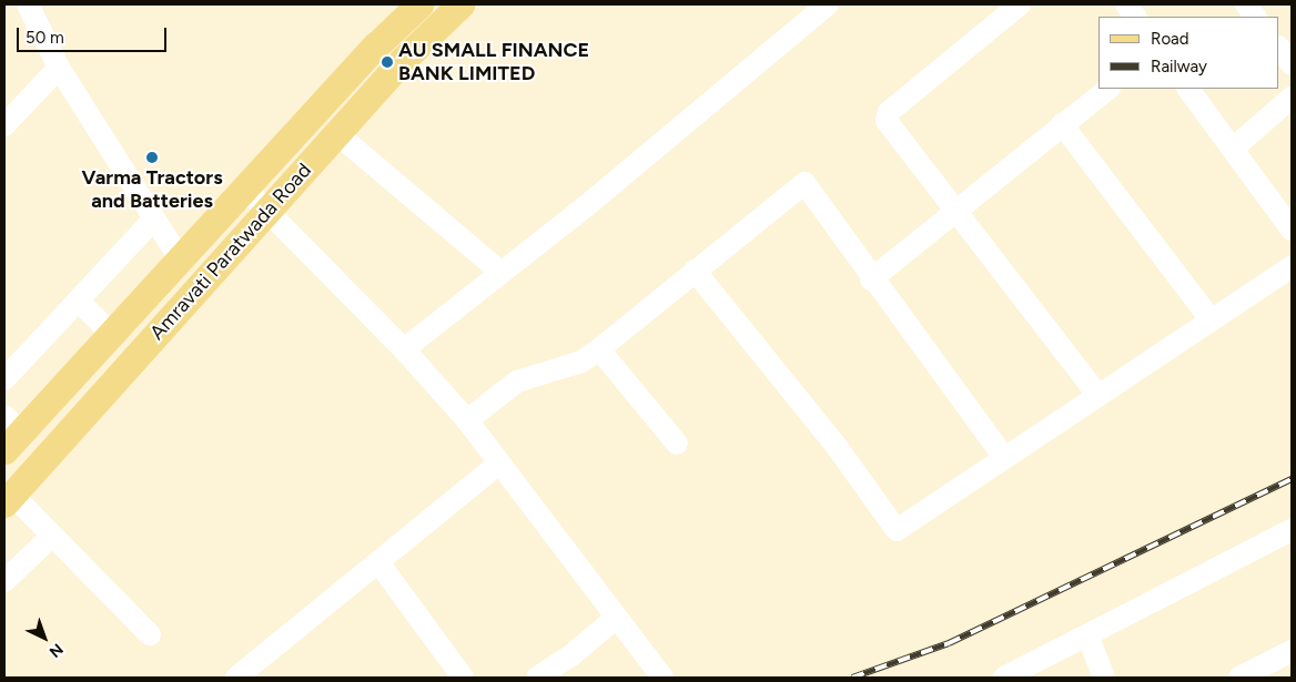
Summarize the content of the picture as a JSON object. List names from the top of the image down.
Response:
{
  "streets": {
    "main road": ["Amravati Paratwada Road"]
  },
  "places": ["AU SMALL FINANCE BANK LIMITED", "Varma Tractors and Batteries"],
  "legend": ["Road", "Railway"],
  "scale_bar": "50 m",
  "north": "bottom right"
}
